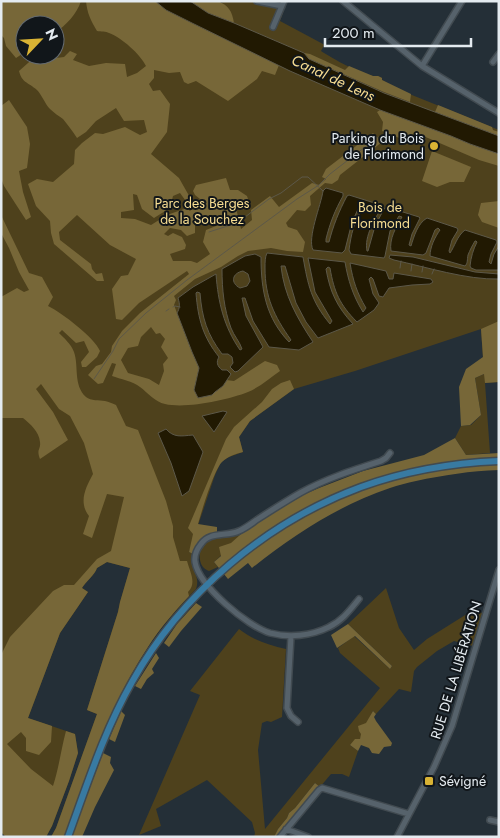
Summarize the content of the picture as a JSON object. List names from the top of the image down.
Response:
{
  "streets": {
    "street": ["RUE DE LA LIBÉRATION"]
  },
  "water": ["Canal de Lens"],
  "parks": ["Parc des Berges de la Souchez", "Bois de Florimond"],
  "places": {
    "other": ["Parking du Bois de Florimond"],
    "transit": ["Sévigné"]
  },
  "scale_bar": "200 m",
  "north": "top right"
}
